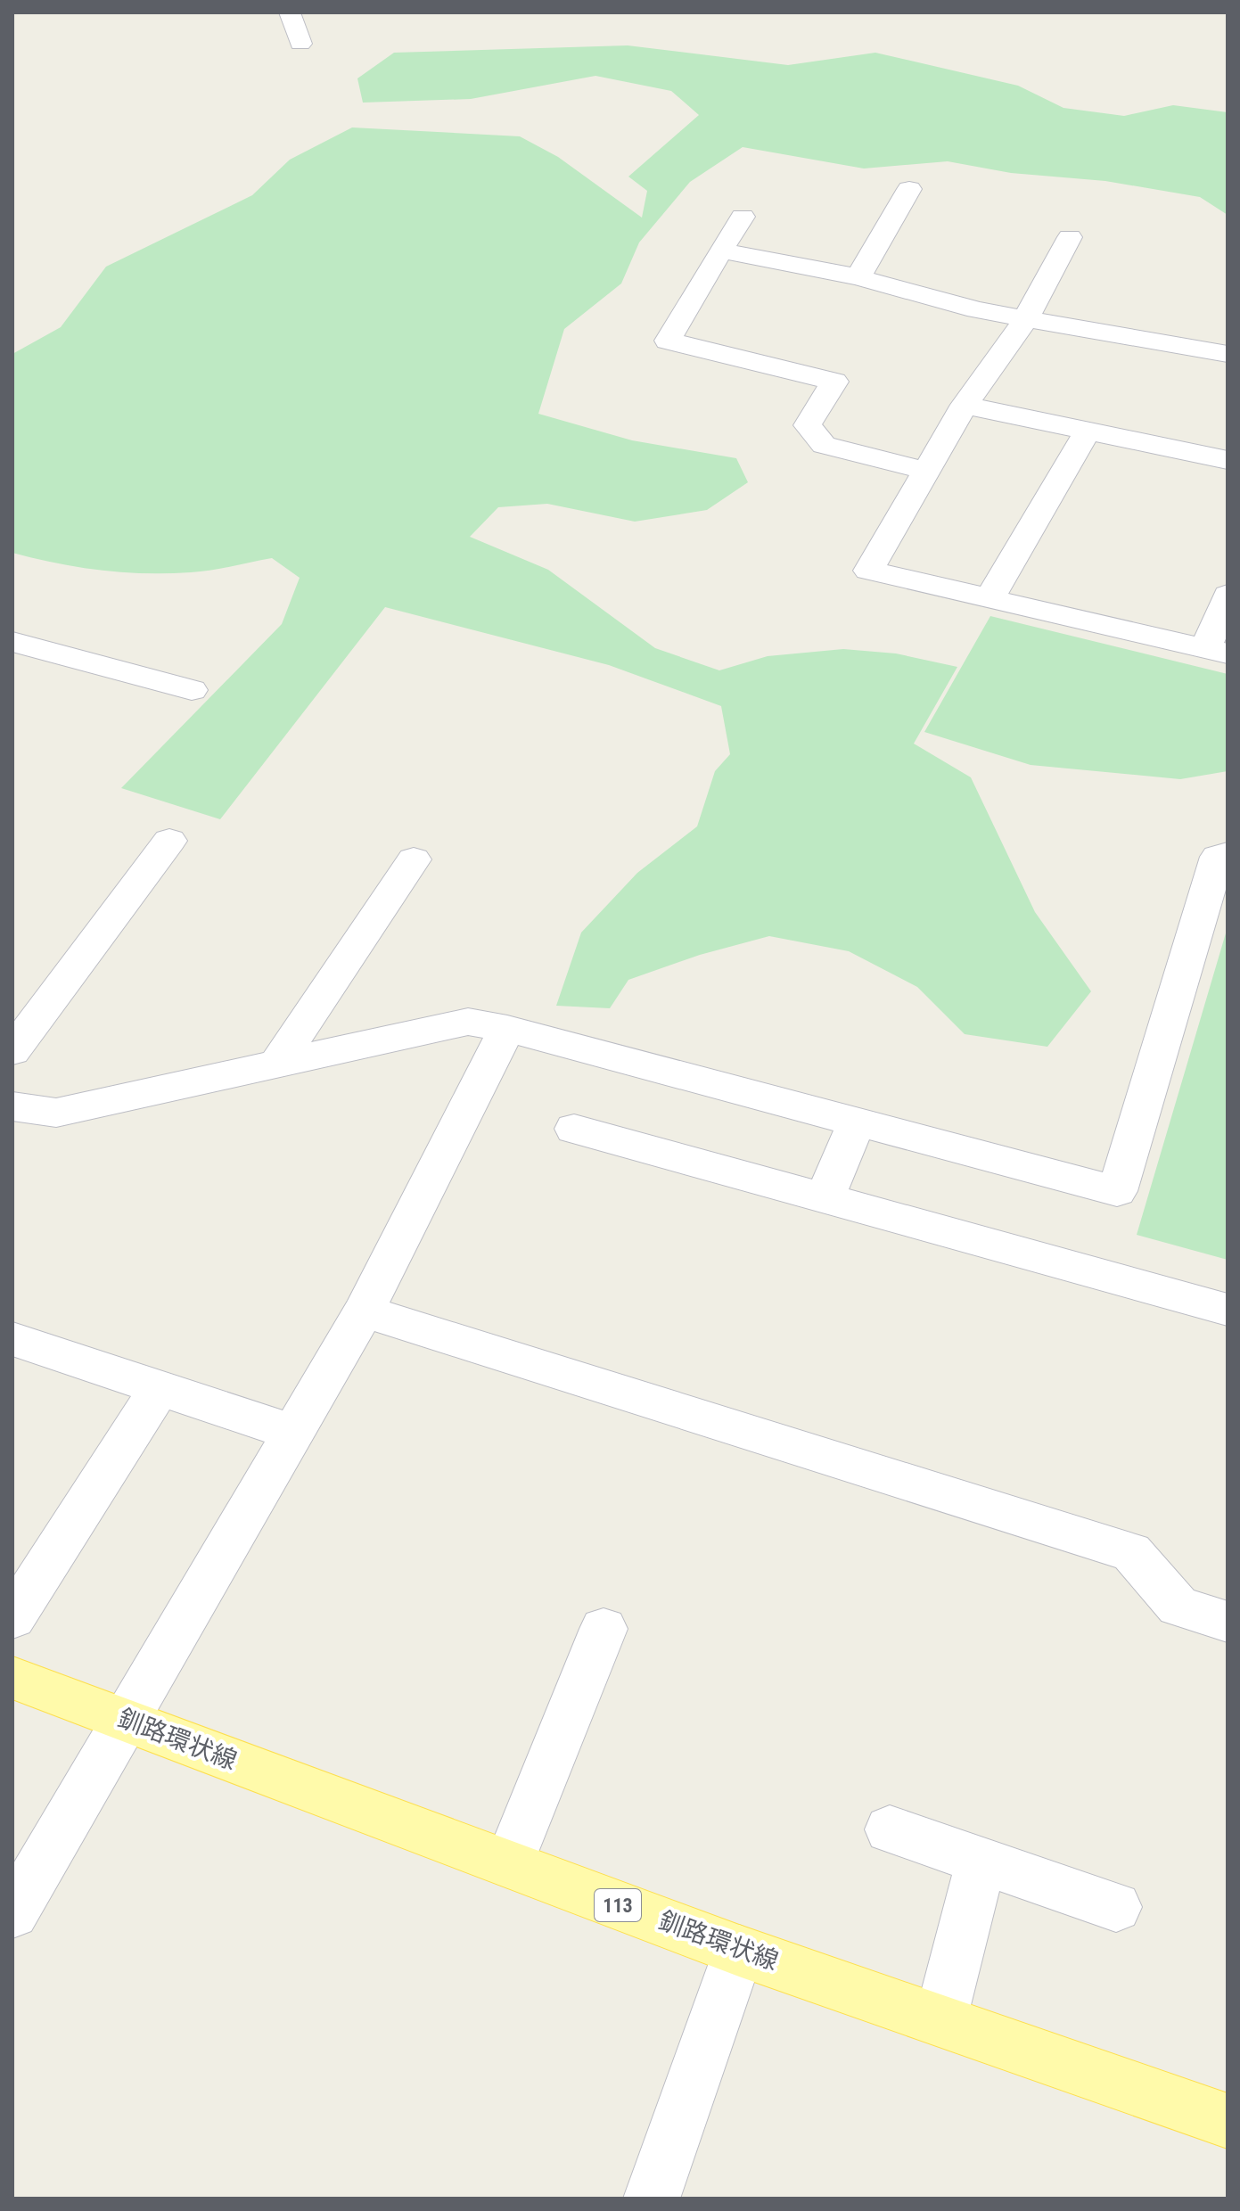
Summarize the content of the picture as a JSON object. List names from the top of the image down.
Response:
{
  "streets": {
    "main road": ["釧路環状線", "113"]
  }
}
